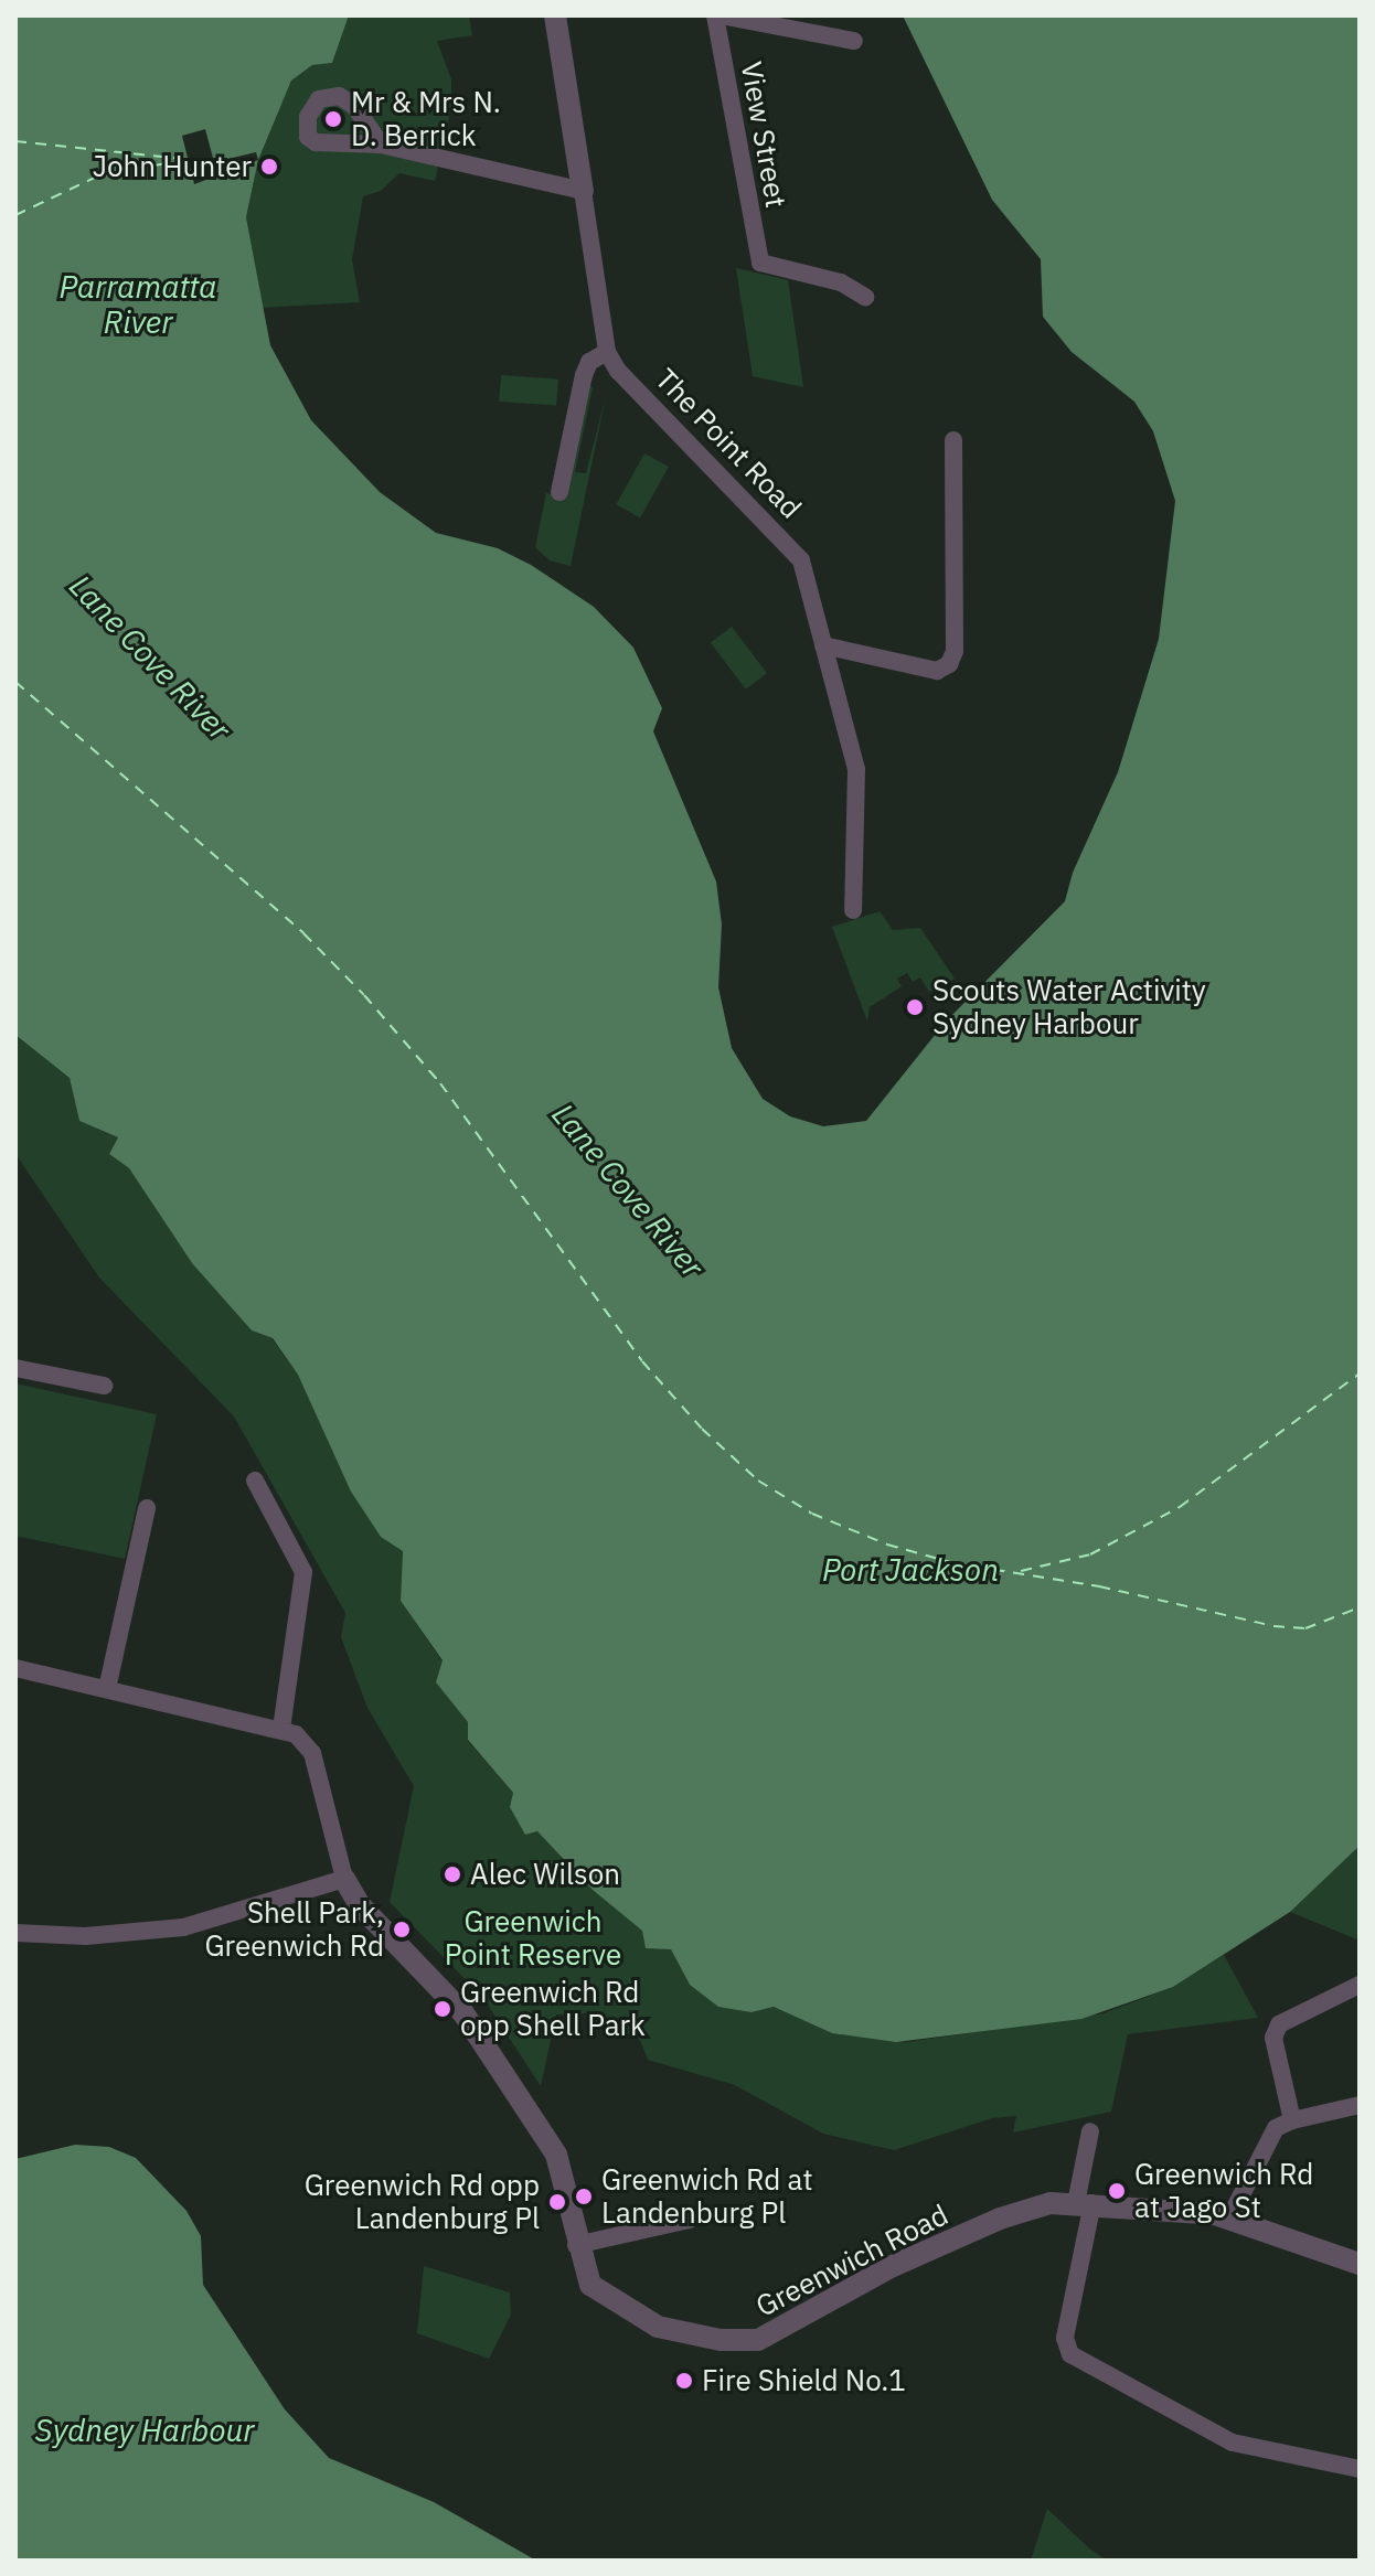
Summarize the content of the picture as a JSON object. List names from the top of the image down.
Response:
{
  "streets": {
    "street": ["View Street", "The Point Road", "Greenwich Road"]
  },
  "water": [
    "Parramatta River",
    "Lane Cove River",
    "Port Jackson",
    "Sydney Harbour"
  ],
  "parks": ["Greenwich Point Reserve"],
  "places": [
    "Mr & Mrs N. D. Berrick",
    "John Hunter",
    "Scouts Water Activity Sydney Harbour",
    "Alec Wilson",
    "Shell Park, Greenwich Rd",
    "Greenwich Rd opp Shell Park",
    "Greenwich Rd at Jago St",
    "Greenwich Rd at Landenburg Pl",
    "Greenwich Rd opp Landenburg Pl",
    "Fire Shield No.1"
  ]
}
